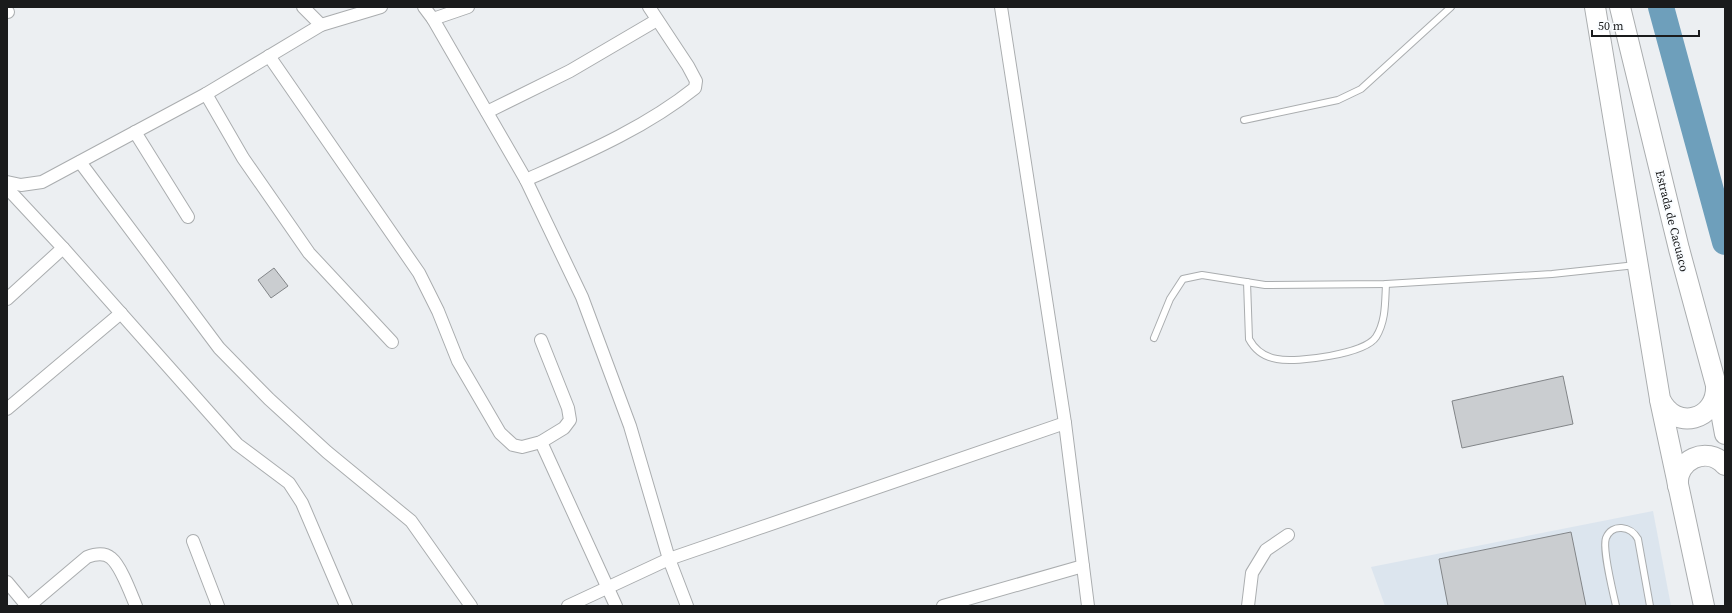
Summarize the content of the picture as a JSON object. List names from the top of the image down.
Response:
{
  "streets": {
    "highway": ["Estrada de Cacuaco"]
  },
  "scale_bar": "50 m"
}
